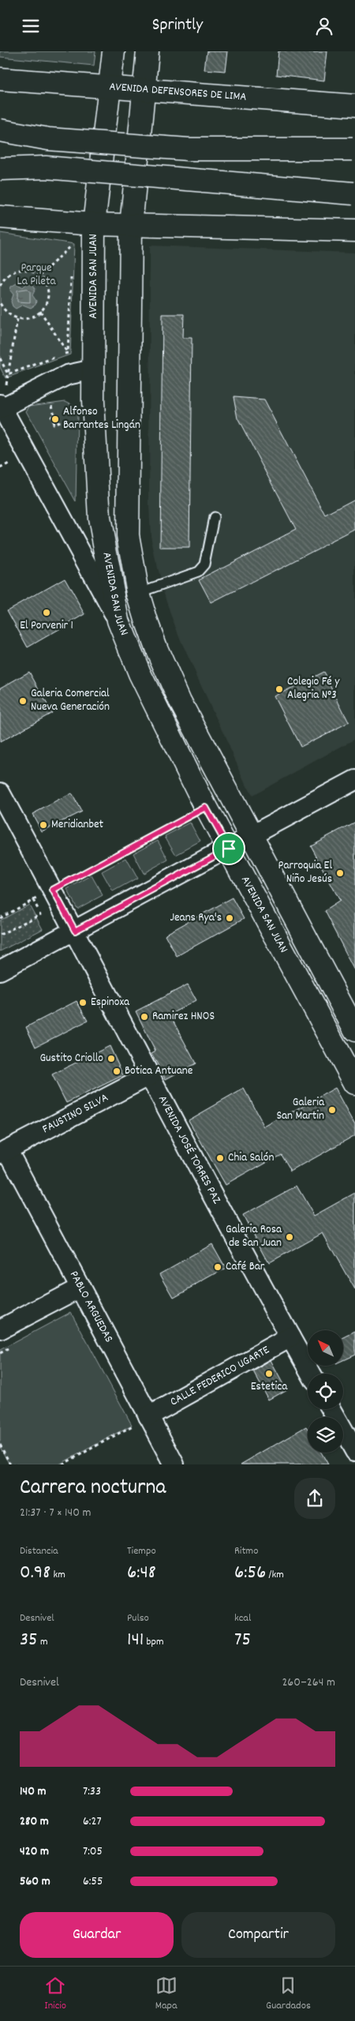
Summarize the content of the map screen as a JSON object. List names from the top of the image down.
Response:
{
  "streets": {
    "main road": ["AVENIDA DEFENSORES DE LIMA", "AVENIDA SAN JUAN"],
    "street": [
      "FAUSTINO SILVA",
      "AVENIDA JOSÉ TORRES PAZ",
      "PABLO ARGUEDAS",
      "CALLE FEDERICO UGARTE"
    ]
  },
  "crossings": [
    ["AVENIDA DEFENSORES DE LIMA", "AVENIDA SAN JUAN"],
    ["FAUSTINO SILVA", "AVENIDA JOSÉ TORRES PAZ"],
    ["FAUSTINO SILVA", "PABLO ARGUEDAS"],
    ["AVENIDA JOSÉ TORRES PAZ", "CALLE FEDERICO UGARTE"],
    ["PABLO ARGUEDAS", "CALLE FEDERICO UGARTE"]
  ],
  "parks": ["Parque La Pileta"],
  "places": [
    "Alfonso Barrantes Lingán",
    "El Porvenir 1",
    "Colegio Fé y Alegria N°3",
    "Galeria Comercial Nueva Generación",
    "Meridianbet",
    "Parroquia El Niño Jesús",
    "Jeans Rya's",
    "Espinoxa",
    "Ramirez HNOS",
    "Gustito Criollo",
    "Botica Antuane",
    "Galeria San Martin",
    "Chia Salón",
    "Galeria Rosa de San Juan",
    "Café Bar",
    "Estetica"
  ],
  "north": "top left",
  "page": {
    "header": "Sprintly",
    "heading": ["Carrera nocturna", "21:37 · 7 × 140 m"],
    "stats": [
      ["Distancia", "0.98 km"],
      ["Tiempo", "6:48"],
      ["Ritmo", "6:56 /km"],
      ["Desnivel", "35 m"],
      ["Pulso", "141 bpm"],
      ["kcal", "75"]
    ],
    "chart": ["Desnivel", "260–264 m"],
    "list": [
      {
        "name": "140 m",
        "note": "7:33"
      },
      {
        "name": "280 m",
        "note": "6:27"
      },
      {
        "name": "420 m",
        "note": "7:05"
      },
      {
        "name": "560 m",
        "note": "6:55"
      }
    ],
    "buttons": ["Guardar", "Compartir"],
    "tabs": ["Inicio", "Mapa", "Guardados"]
  }
}
